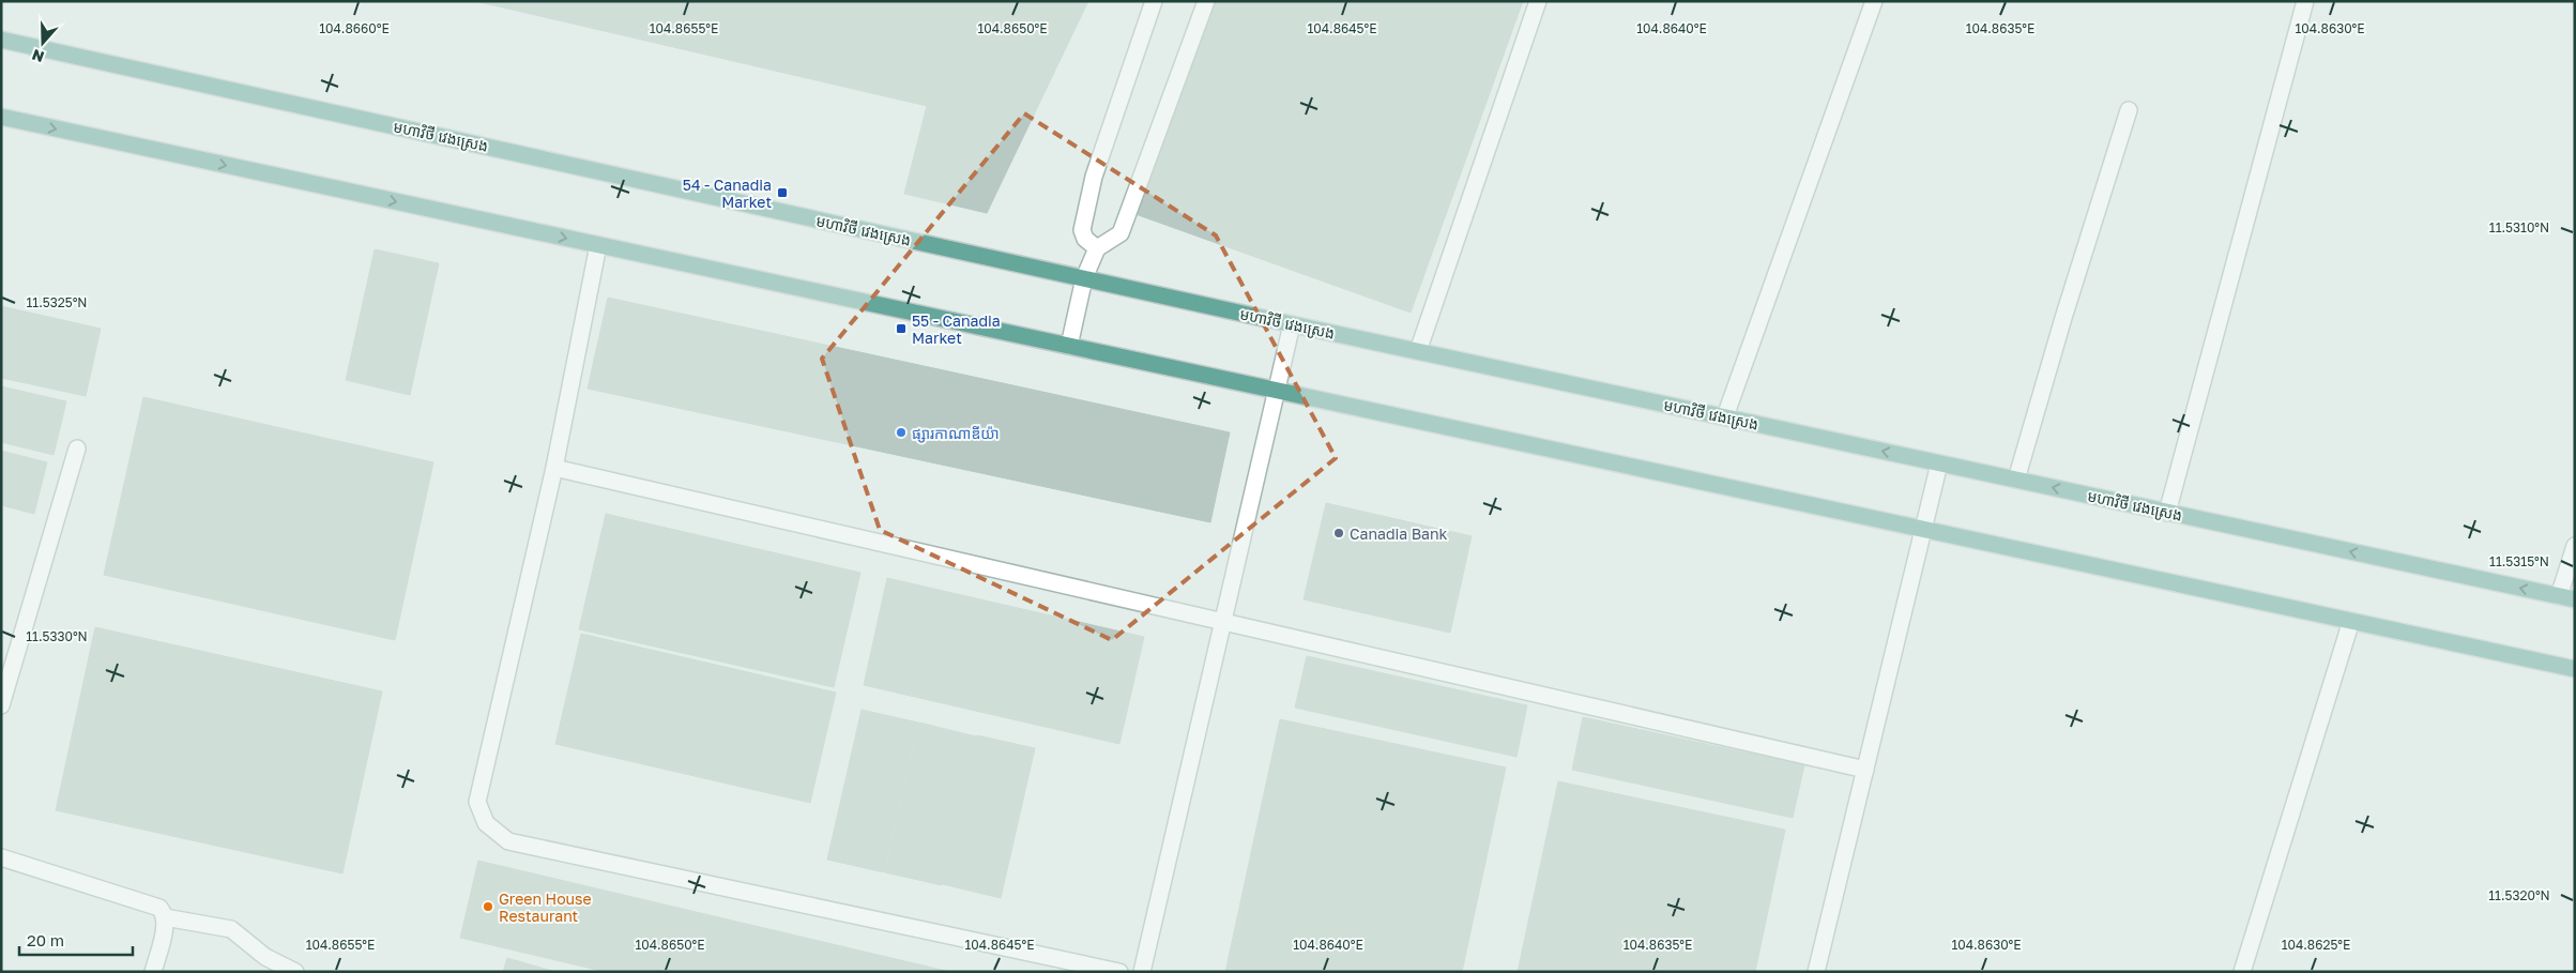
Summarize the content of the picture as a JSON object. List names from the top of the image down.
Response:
{
  "streets": {
    "main road": ["មហាវិថី វេងស្រេង"]
  },
  "places": {
    "transit": ["54 - Canadia Market", "55 - Canadia Market"],
    "other": ["ផ្សារកាណាឌីយ៉ា", "Canadia Bank", "Green House Restaurant"]
  },
  "scale_bar": "20 m",
  "north": "bottom",
  "coordinates": [
    "104.8655°E",
    "104.8650°E",
    "104.8635°E",
    "104.8630°E",
    "104.8660°E",
    "104.8645°E",
    "104.8640°E",
    "11.5310°N",
    "11.5325°N",
    "11.5315°N",
    "11.5330°N",
    "11.5320°N",
    "104.8625°E"
  ]
}
